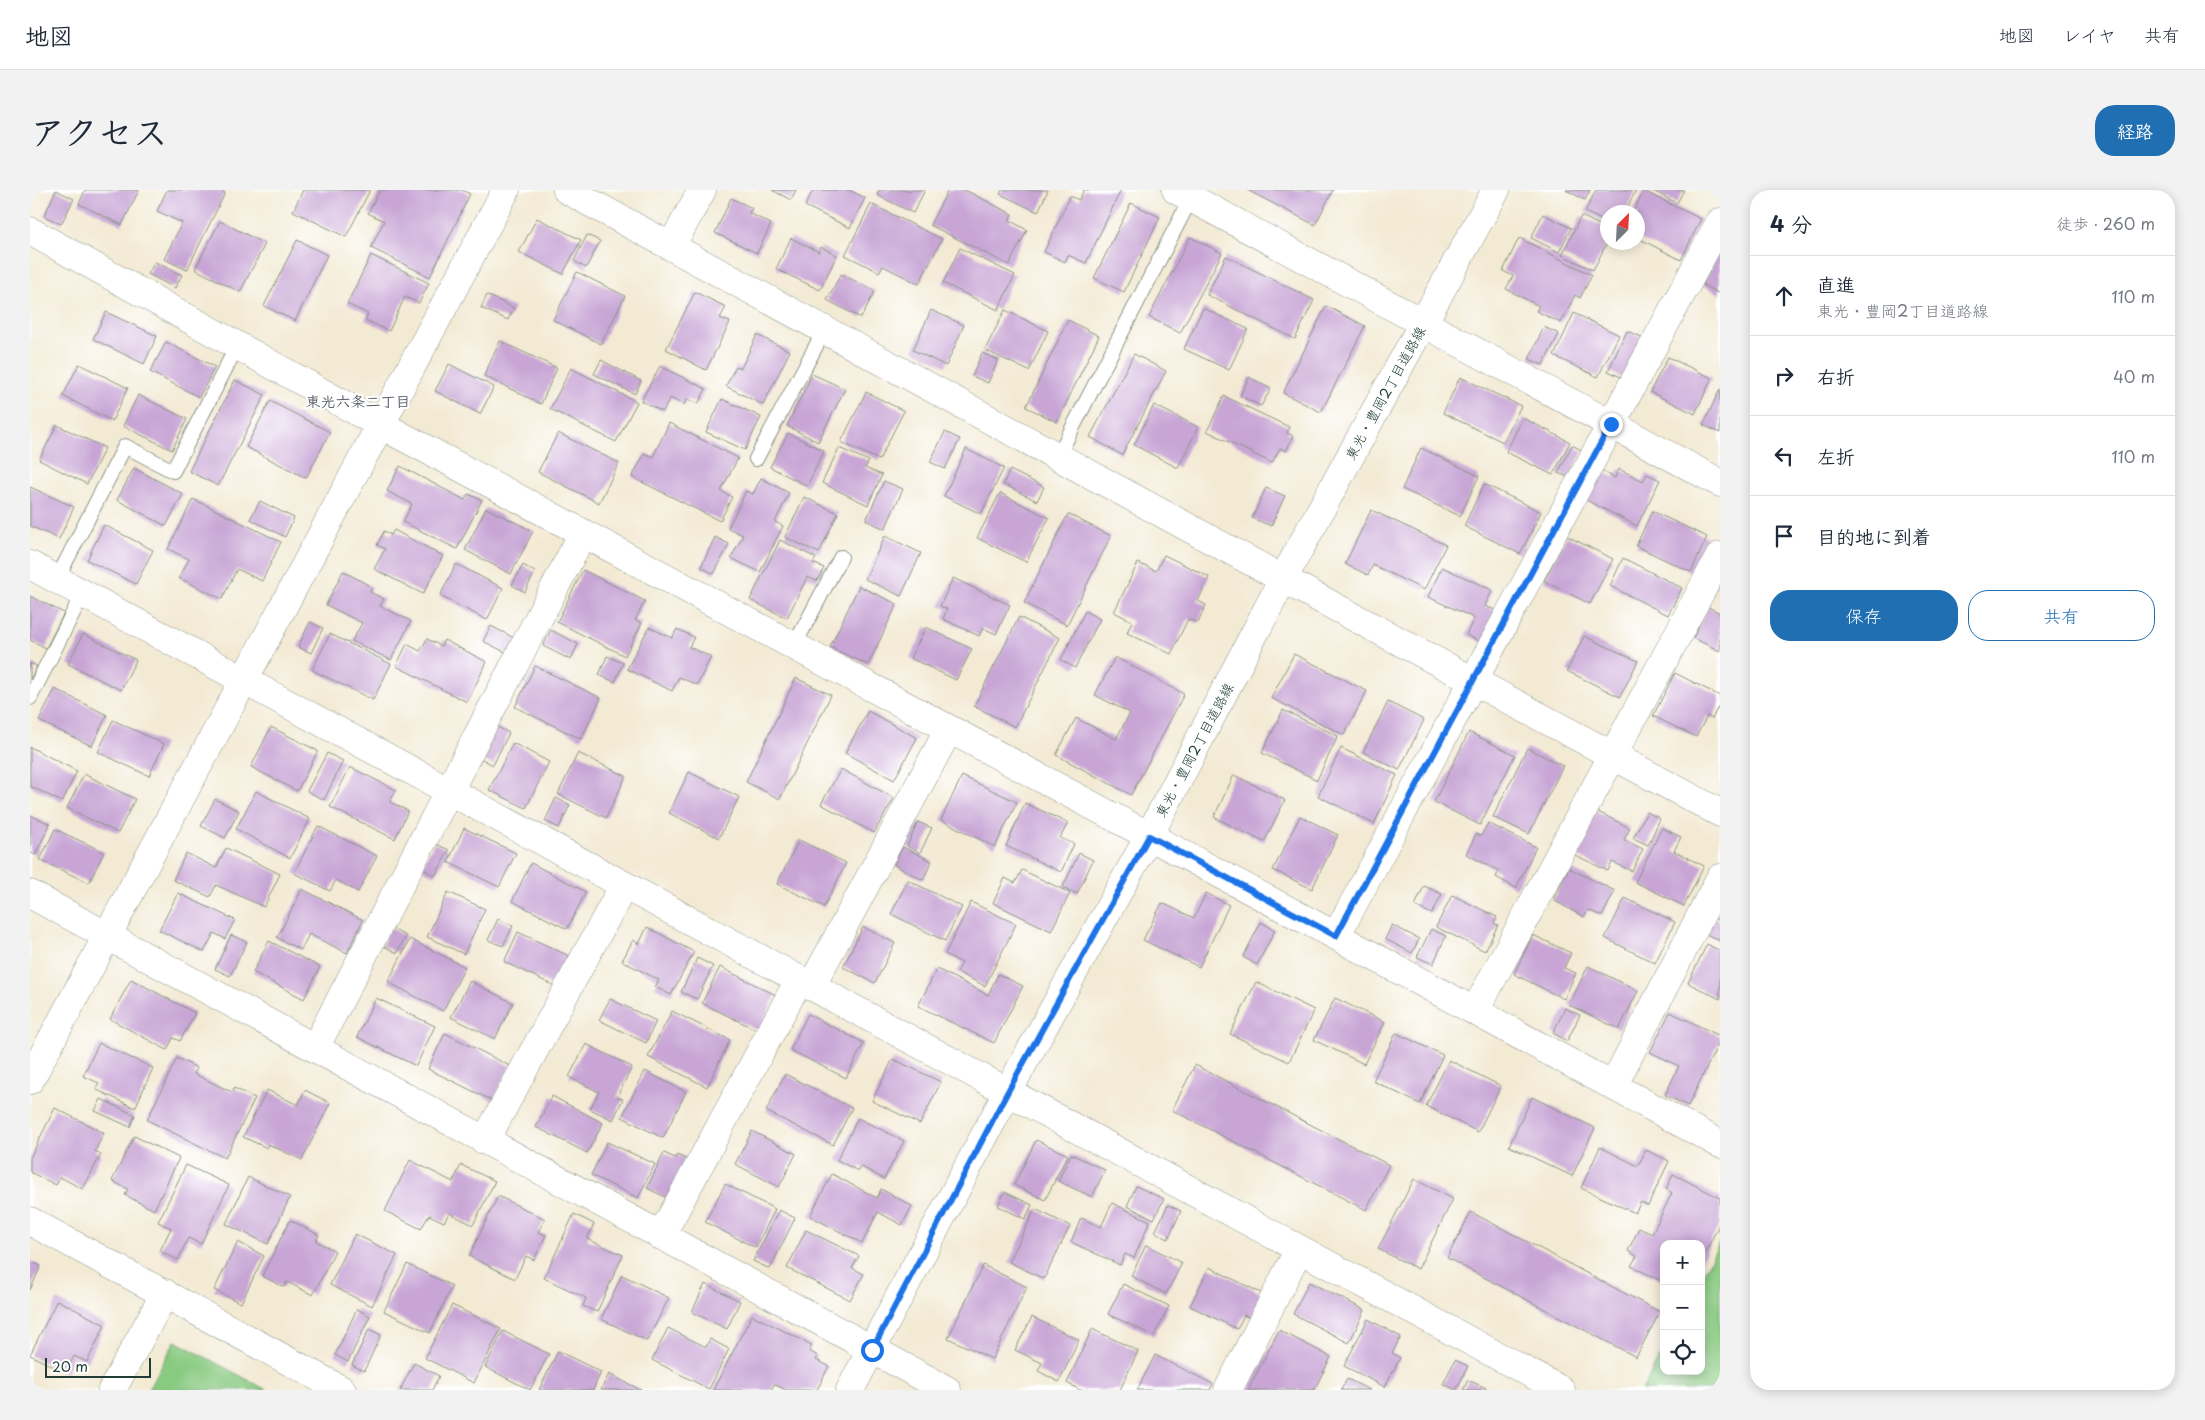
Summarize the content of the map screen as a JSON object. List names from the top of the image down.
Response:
{
  "streets": {
    "street": ["東光・豊岡2丁目道路線"]
  },
  "districts": ["東光六条二丁目"],
  "scale_bar": "20 m",
  "north": "top right",
  "page": {
    "header": "地図",
    "nav": ["地図", "レイヤ", "共有"],
    "title": "アクセス",
    "buttons": [
      "経路",
      ["保存", "共有"]
    ],
    "heading": ["4 分", "徒歩 · 260 m"],
    "list": [
      ["直進", "東光・豊岡2丁目道路線", "110 m"],
      ["右折", "40 m"],
      ["左折", "110 m"],
      "目的地に到着"
    ],
    "map_buttons": ["+", "−"],
    "scale": "20 m"
  }
}
